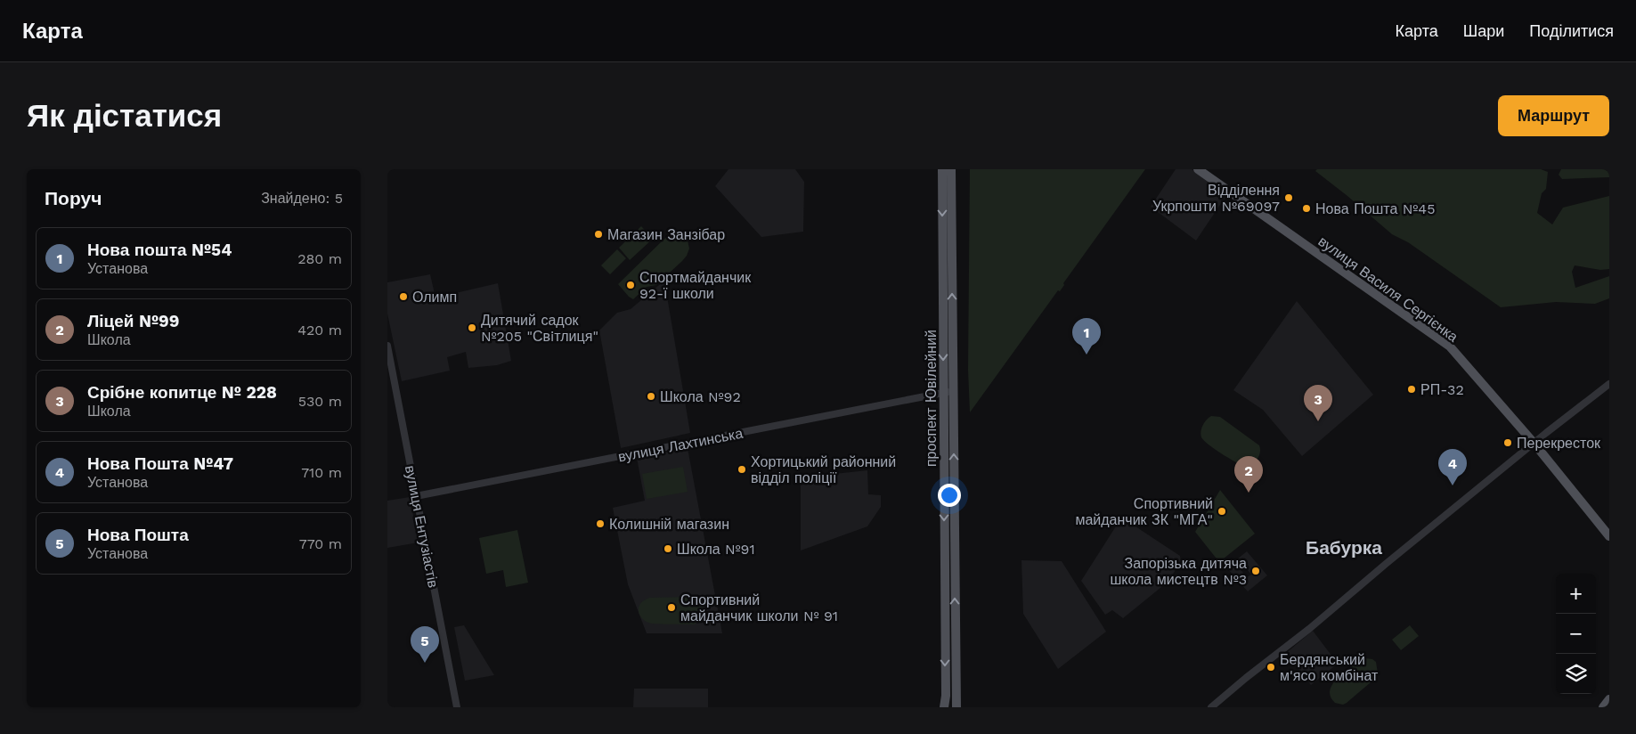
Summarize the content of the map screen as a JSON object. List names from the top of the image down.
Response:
{
  "streets": {
    "main road": ["вулиця Василя Сергієнка", "проспект Ювілейний"],
    "street": ["вулиця Лахтинська", "вулиця Ентузіастів"]
  },
  "crossings": [
    ["проспект Ювілейний", "вулиця Лахтинська"],
    ["вулиця Лахтинська", "вулиця Ентузіастів"]
  ],
  "districts": ["Бабурка"],
  "places": [
    "Відділення Укрпошти №69097",
    "Нова Пошта №45",
    "Магазин Занзібар",
    "Спортмайданчик 92-ї школи",
    "Олимп",
    "Дитячий садок №205 \"Свiтлиця\"",
    "РП-32",
    "Школа №92",
    "Перекресток",
    "Хортицький районний відділ поліції",
    "Спортивний майданчик ЗК \"МГА\"",
    "Колишній магазин",
    "Школа №91",
    "Запорізька дитяча школа мистецтв №3",
    "Спортивний майданчик школи № 91",
    "Бердянський м'ясо комбінат"
  ],
  "page": {
    "header": "Карта",
    "nav": ["Карта", "Шари", "Поділитися"],
    "buttons": "Маршрут",
    "title": "Як дістатися",
    "heading": ["Поруч", "Знайдено: 5"],
    "list": [
      {
        "mark": "1",
        "name": "Нова пошта №54",
        "note": "Установа",
        "value": "280 m"
      },
      {
        "mark": "2",
        "name": "Ліцей №99",
        "note": "Школа",
        "value": "420 m"
      },
      {
        "mark": "3",
        "name": "Срібне копитце № 228",
        "note": "Школа",
        "value": "530 m"
      },
      {
        "mark": "4",
        "name": "Нова Пошта №47",
        "note": "Установа",
        "value": "710 m"
      },
      {
        "mark": "5",
        "name": "Нова Пошта",
        "note": "Установа",
        "value": "770 m"
      }
    ],
    "pins": [
      "1",
      "3",
      "4",
      "2",
      "5"
    ],
    "map_buttons": ["+", "−"]
  }
}
